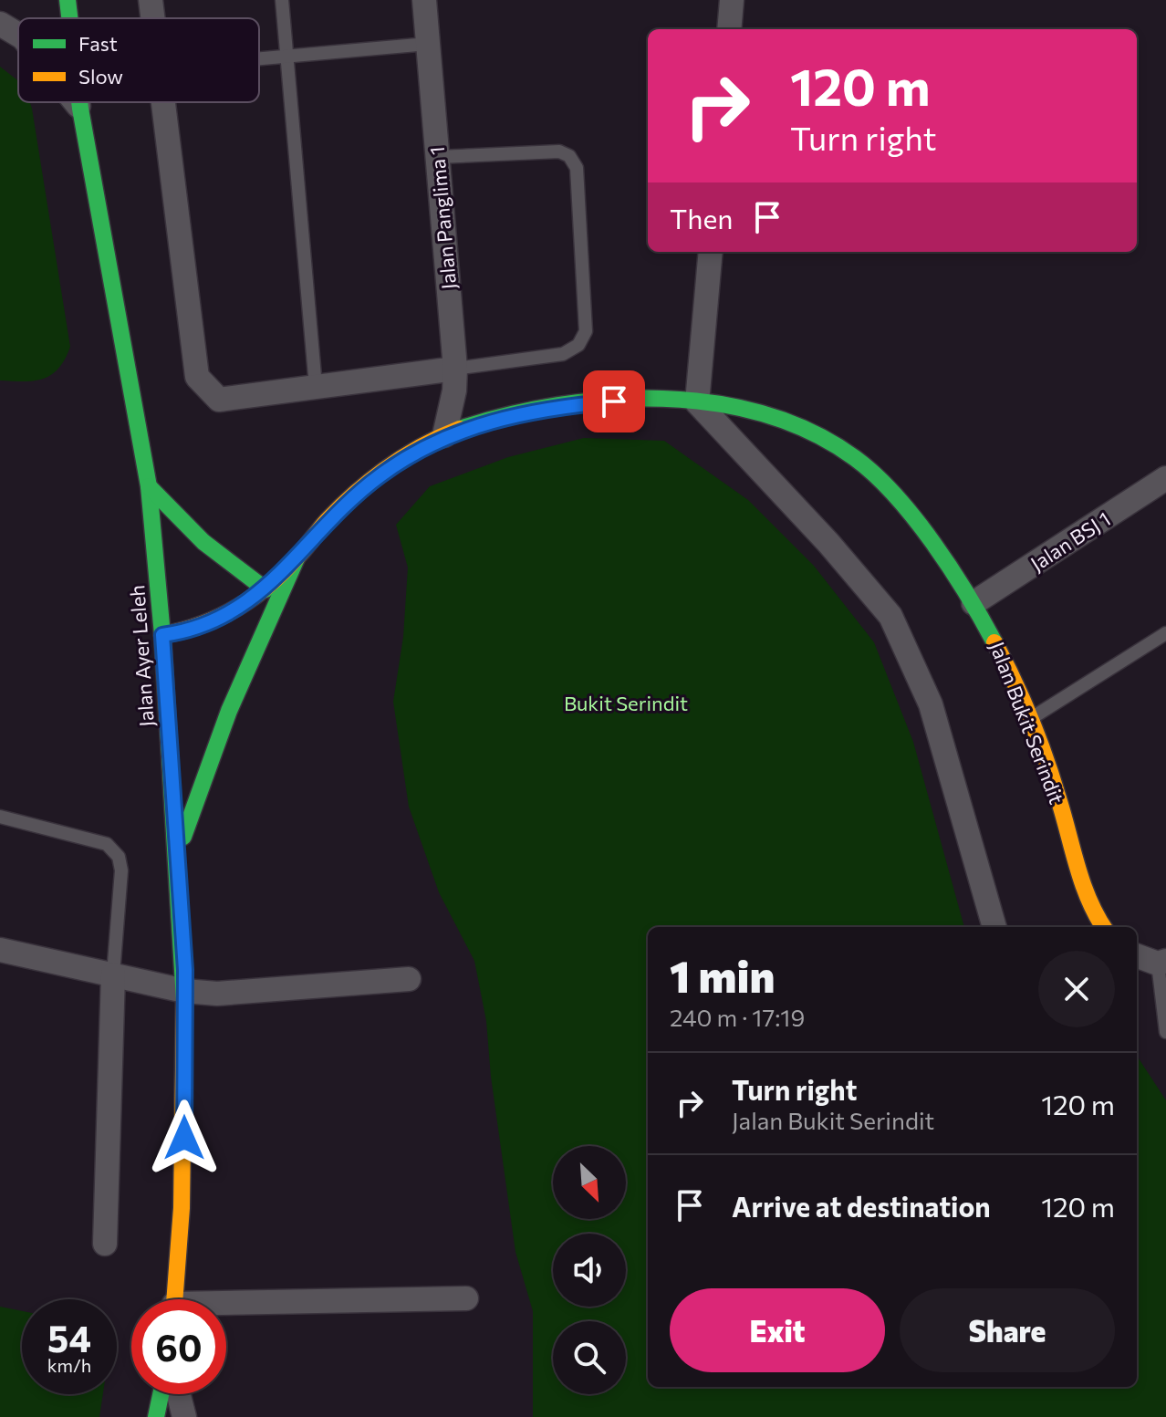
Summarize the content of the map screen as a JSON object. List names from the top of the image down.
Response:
{
  "streets": {
    "main road": ["Jalan Ayer Leleh", "Jalan Bukit Serindit"],
    "street": ["Jalan Panglima 1", "Jalan BSJ 1"]
  },
  "crossings": [
    ["Jalan Panglima 1", "Jalan Bukit Serindit"],
    ["Jalan BSJ 1", "Jalan Bukit Serindit"],
    ["Jalan Ayer Leleh", "Jalan Bukit Serindit"]
  ],
  "parks": ["Bukit Serindit"],
  "legend": ["Fast", "Slow"],
  "north": "bottom right",
  "page": {
    "turn": ["120 m", "Turn right"],
    "then": "Then",
    "heading": ["1 min", "240 m · 17:19"],
    "list": [
      {
        "name": "Turn right",
        "note": "Jalan Bukit Serindit",
        "value": "120 m"
      },
      {
        "name": "Arrive at destination",
        "value": "120 m"
      }
    ],
    "buttons": ["Exit", "Share"],
    "speed": "54 km/h",
    "limit": "60"
  }
}
